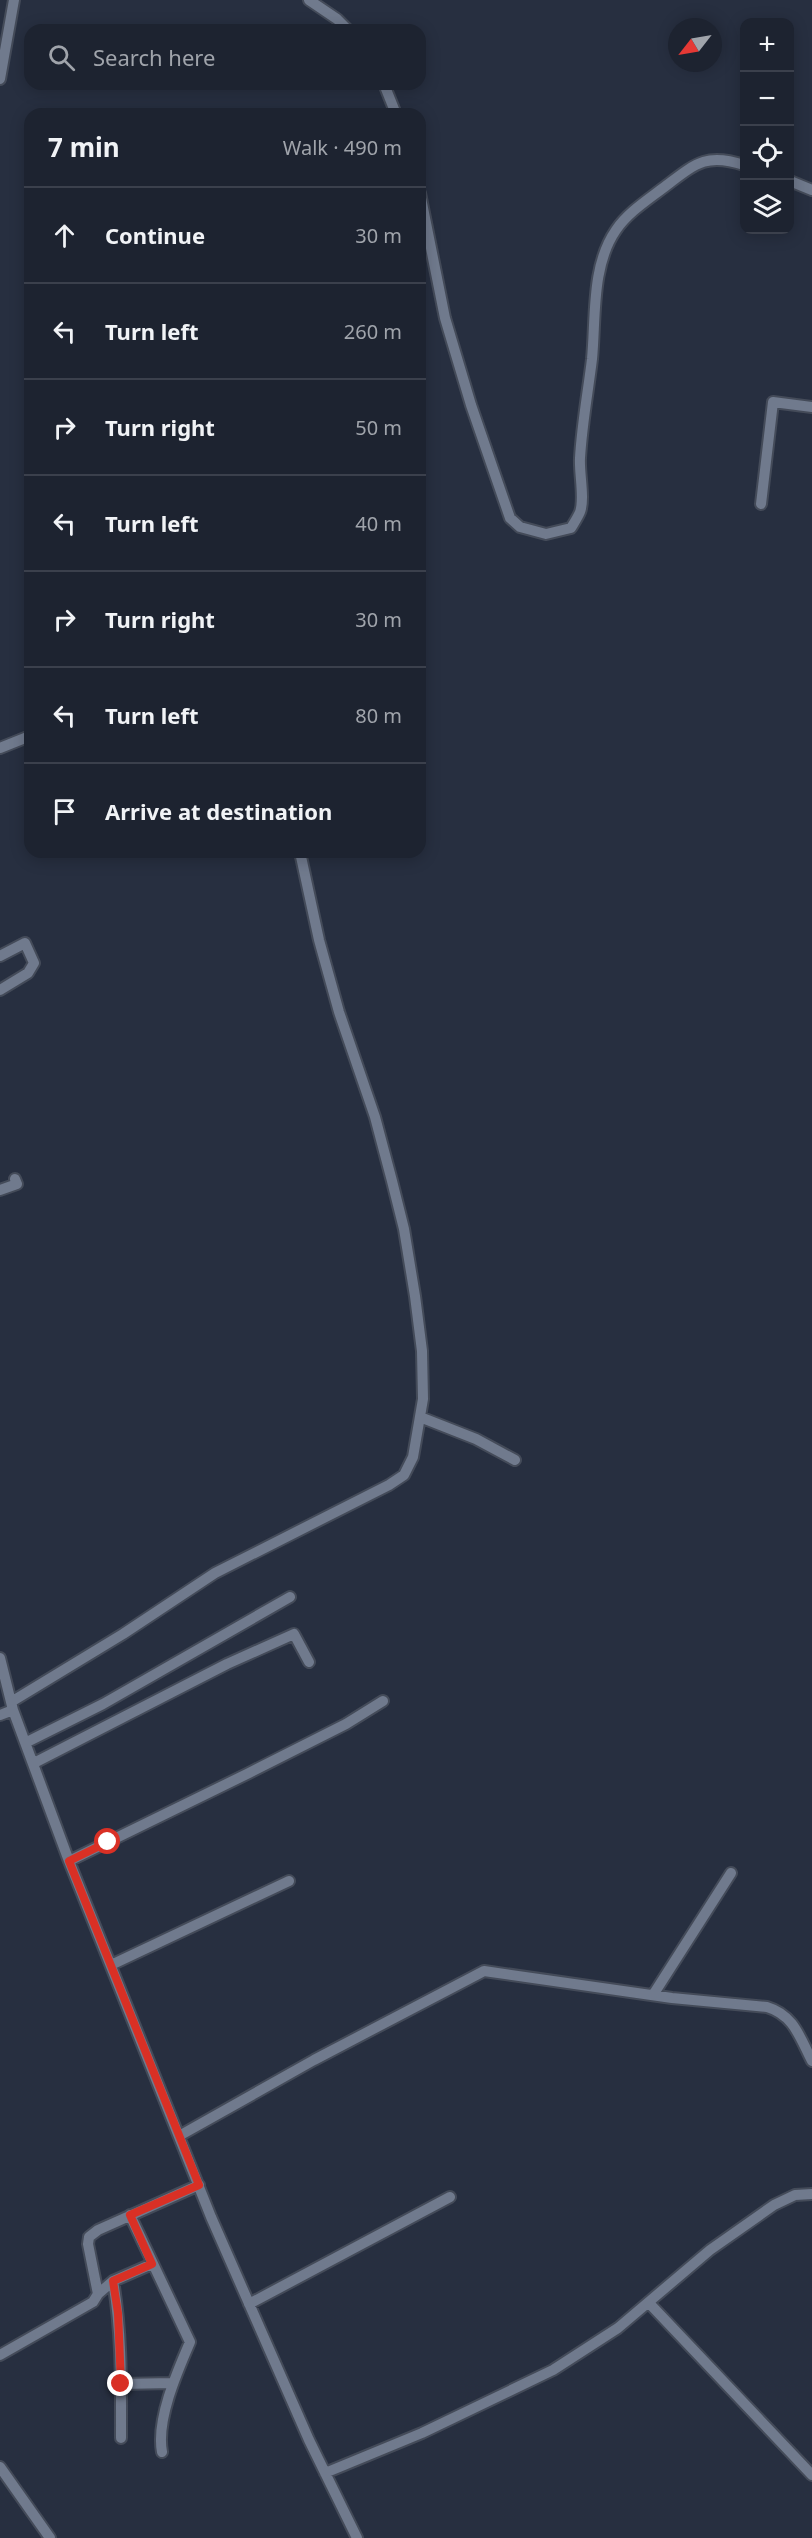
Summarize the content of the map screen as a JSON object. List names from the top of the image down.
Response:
{
  "north": "bottom left",
  "page": {
    "map_buttons": ["+", "−"],
    "search": "Search here",
    "heading": ["7 min", "Walk · 490 m"],
    "list": [
      ["Continue", "30 m"],
      ["Turn left", "260 m"],
      ["Turn right", "50 m"],
      ["Turn left", "40 m"],
      ["Turn right", "30 m"],
      ["Turn left", "80 m"],
      "Arrive at destination"
    ]
  }
}
